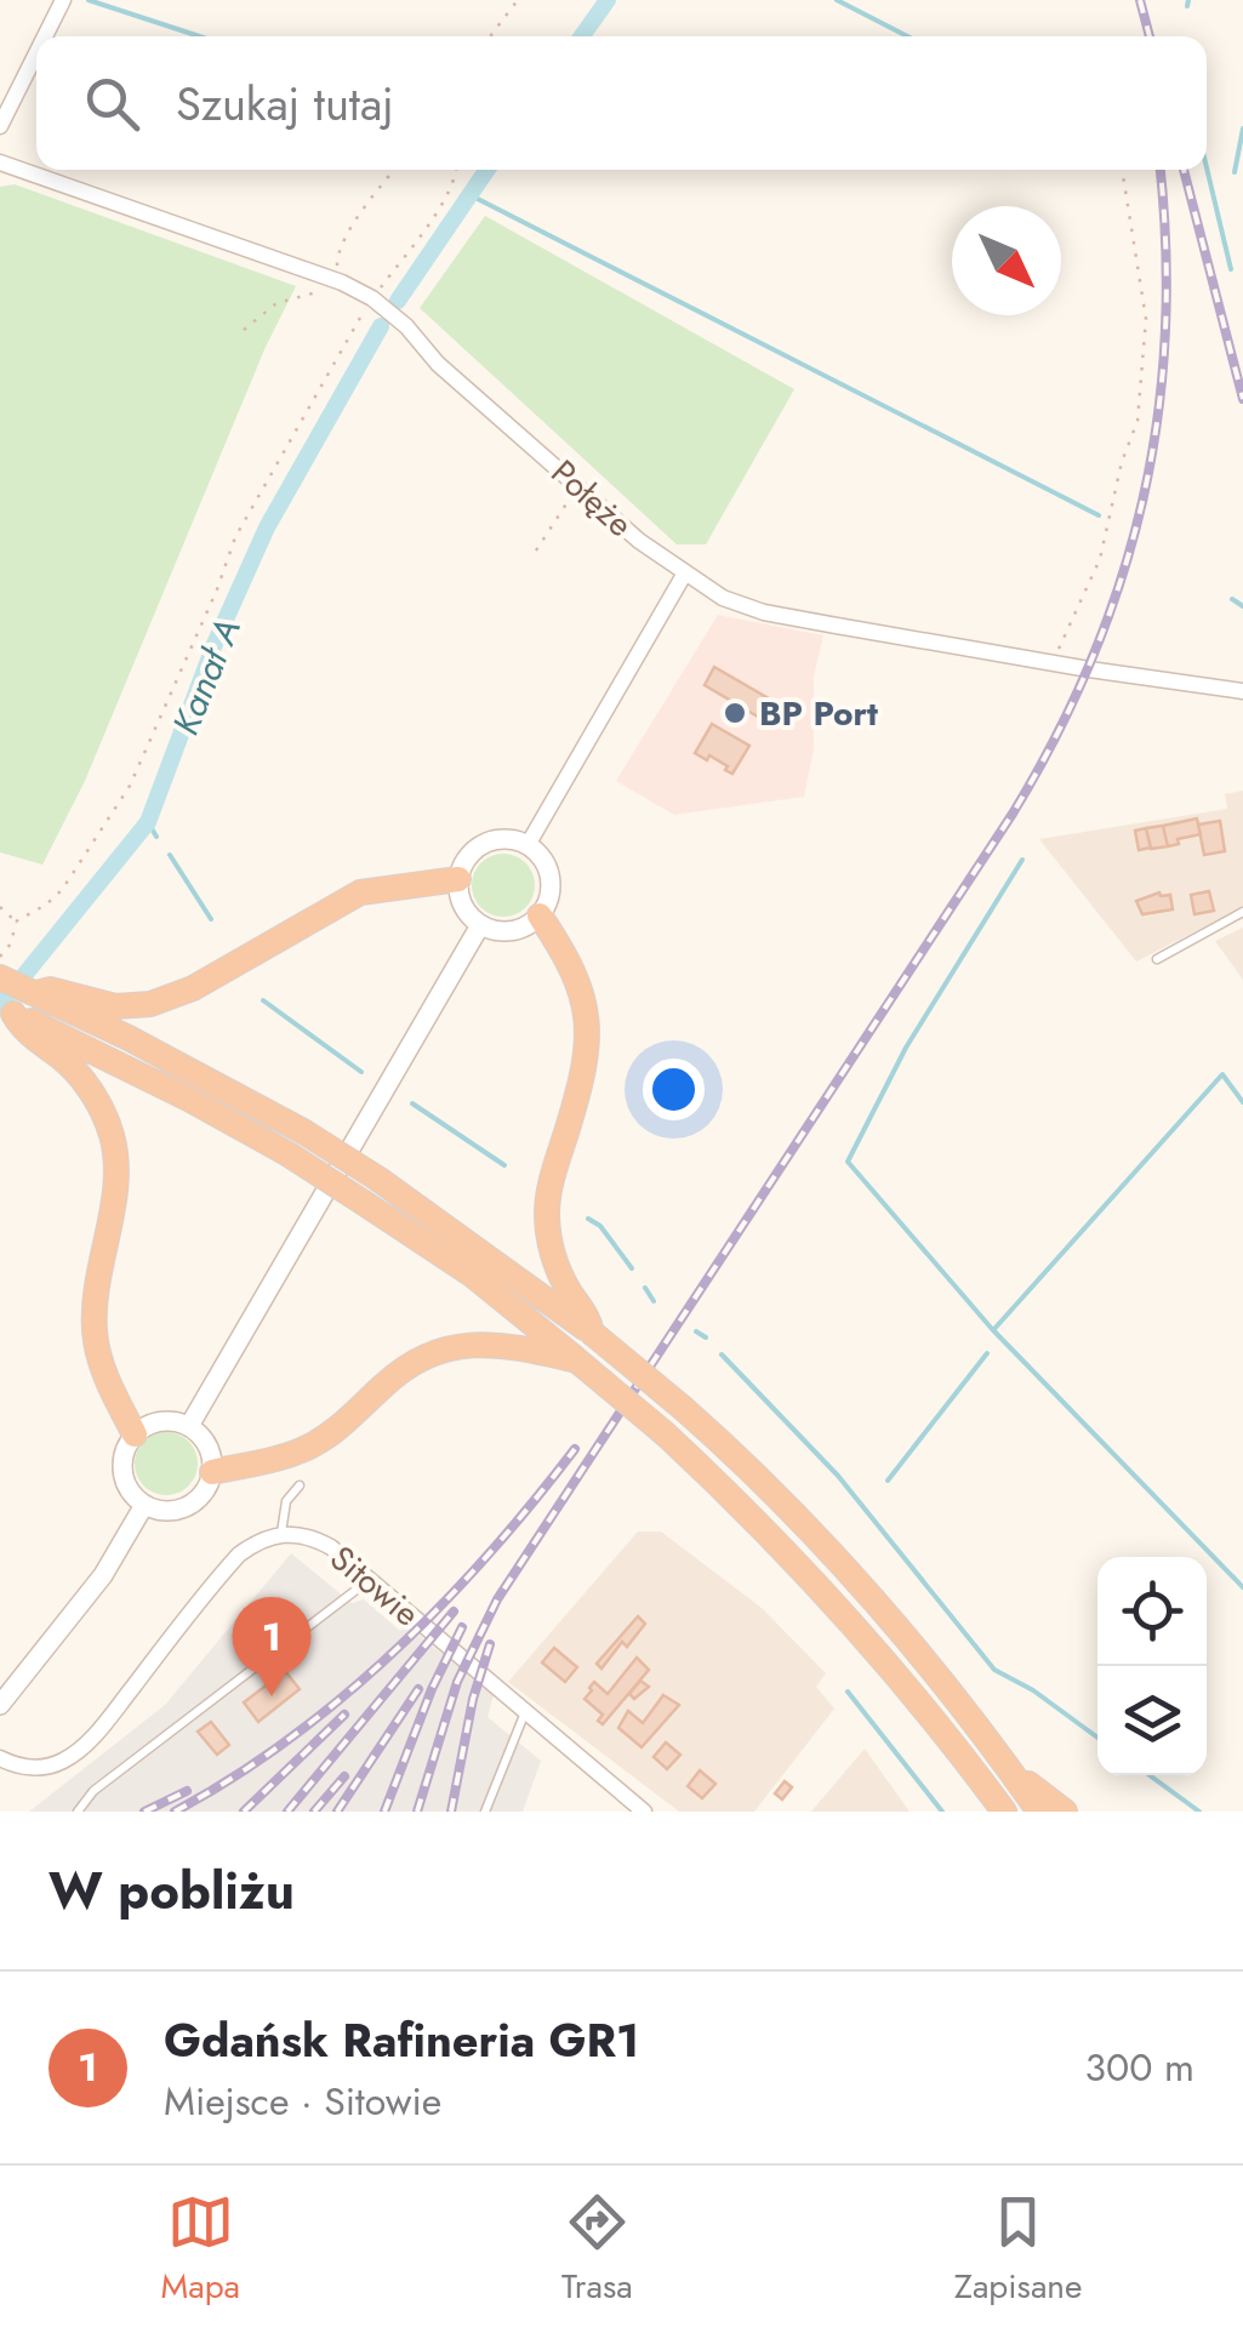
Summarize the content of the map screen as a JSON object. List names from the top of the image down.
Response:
{
  "streets": {
    "street": ["Połęże", "Sitowie"]
  },
  "water": ["Kanał A"],
  "places": ["BP Port"],
  "north": "bottom right",
  "page": {
    "search": "Szukaj tutaj",
    "pins": "1",
    "heading": "W pobliżu",
    "list": [
      {
        "mark": "1",
        "name": "Gdańsk Rafineria GR1",
        "note": "Miejsce · Sitowie",
        "value": "300 m"
      }
    ],
    "nav": ["Mapa", "Trasa", "Zapisane"]
  }
}
